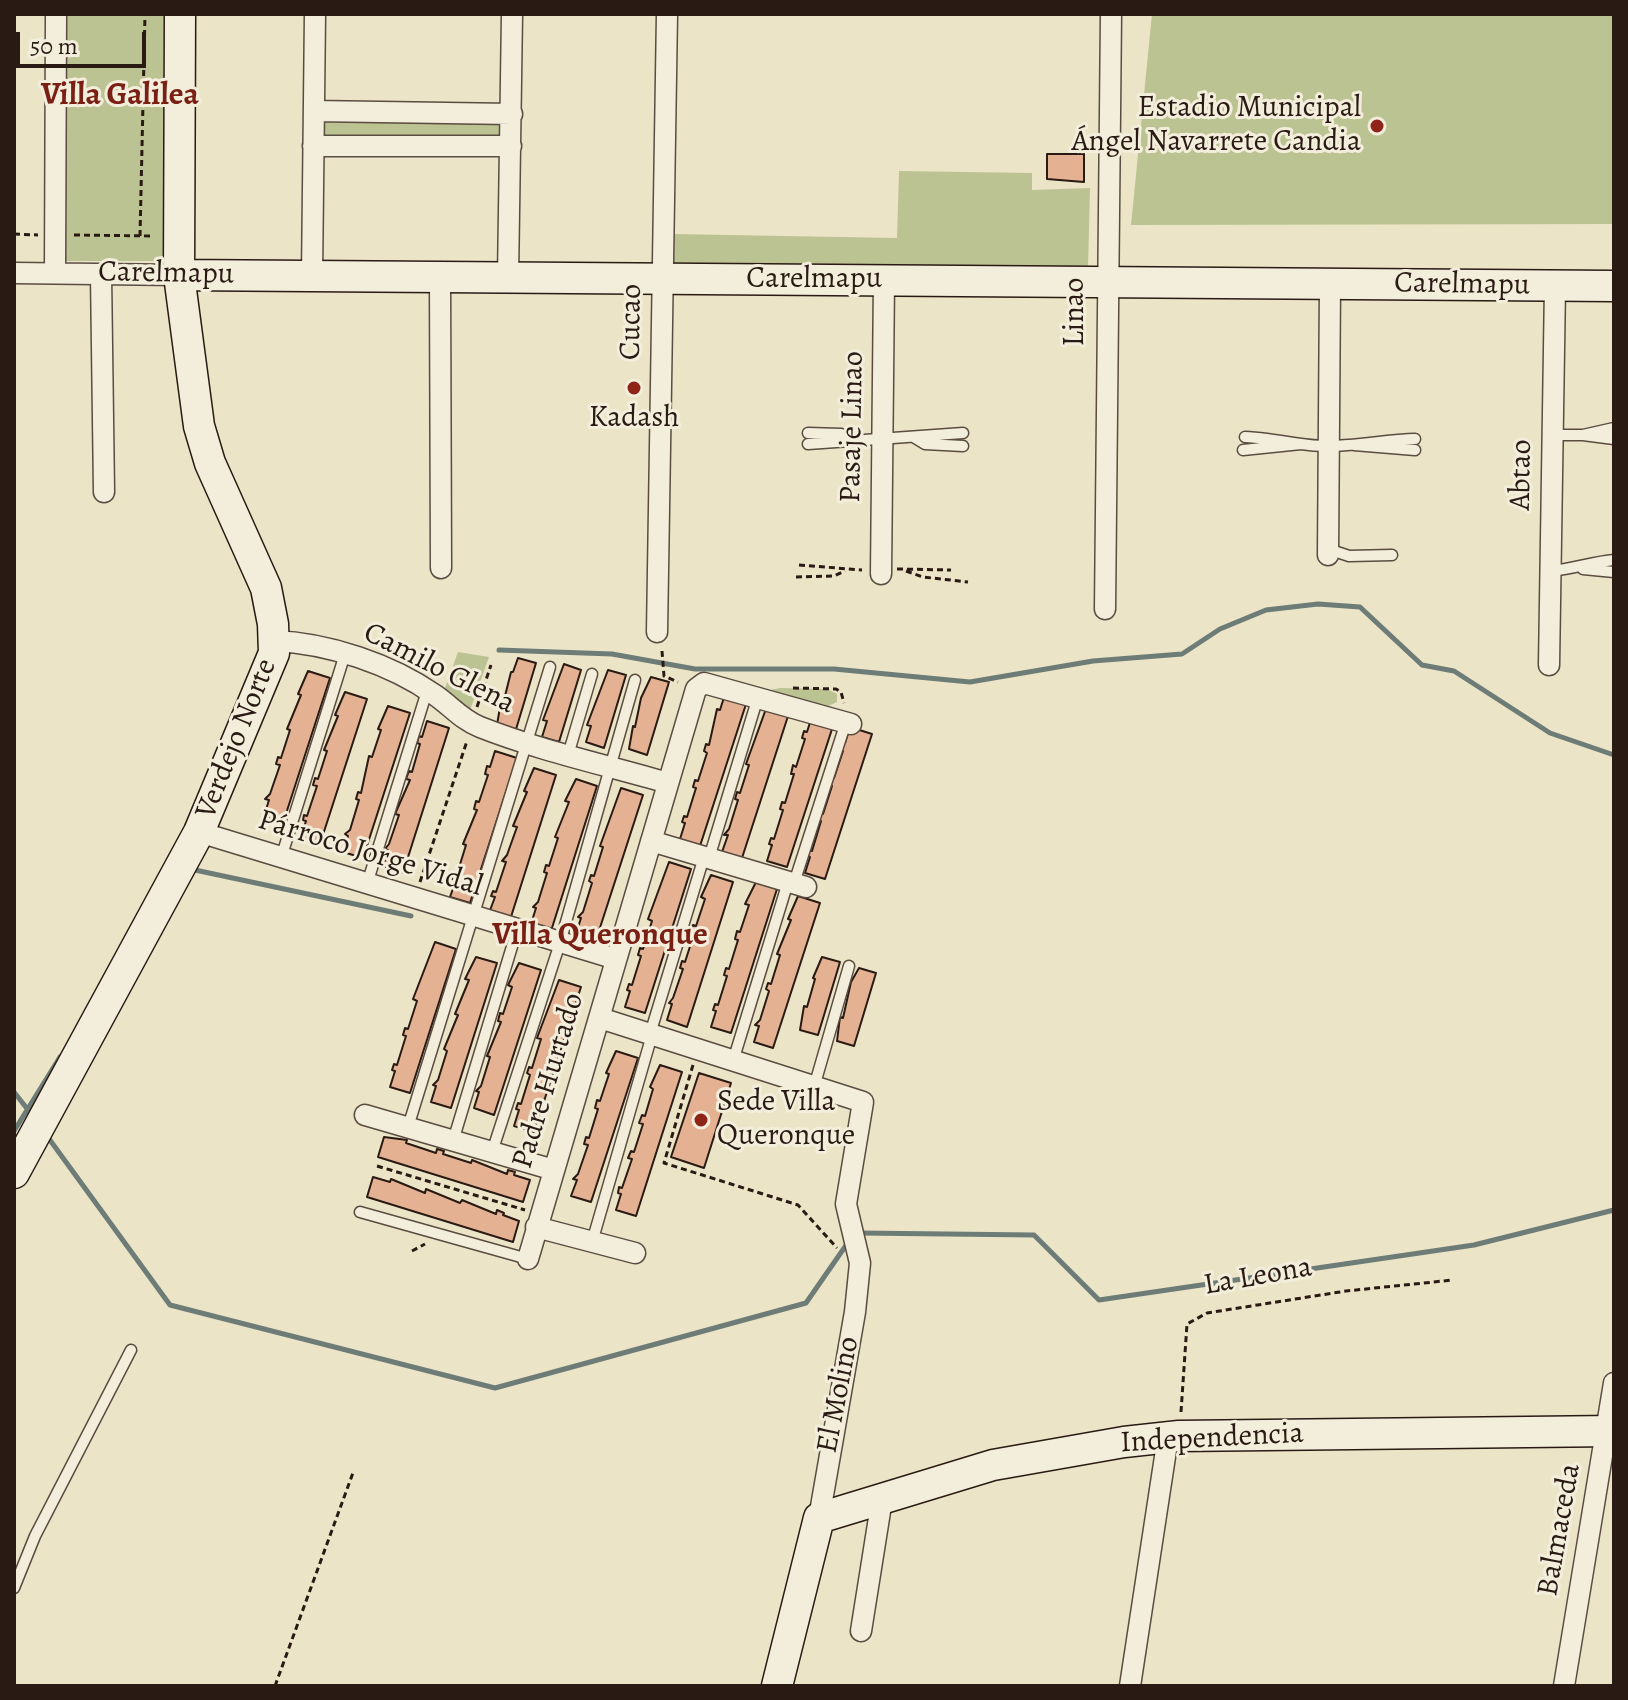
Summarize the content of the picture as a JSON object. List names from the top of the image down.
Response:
{
  "streets": {
    "street": [
      "Carelmapu",
      "Linao",
      "Cucao",
      "Pasaje Linao",
      "Abtao",
      "Camilo Glena",
      "Verdejo Norte",
      "Párroco Jorge Vidal",
      "Padre Hurtado",
      "El Molino",
      "Independencia",
      "Balmaceda"
    ],
    "path": ["La Leona"]
  },
  "crossings": [
    ["Carelmapu", "Linao"],
    ["Carelmapu", "Cucao"],
    ["Carelmapu", "Pasaje Linao"],
    ["Carelmapu", "Abtao"],
    ["Carelmapu", "Verdejo Norte"],
    ["Camilo Glena", "Verdejo Norte"],
    ["Camilo Glena", "Padre Hurtado"],
    ["Verdejo Norte", "Párroco Jorge Vidal"],
    ["Párroco Jorge Vidal", "Padre Hurtado"],
    ["La Leona", "Independencia"],
    ["El Molino", "Independencia"],
    ["Independencia", "Balmaceda"]
  ],
  "districts": ["Villa Galilea", "Villa Queronque"],
  "places": ["Estadio Municipal Ángel Navarrete Candia", "Kadash", "Sede Villa Queronque"],
  "scale_bar": "50 m"
}
